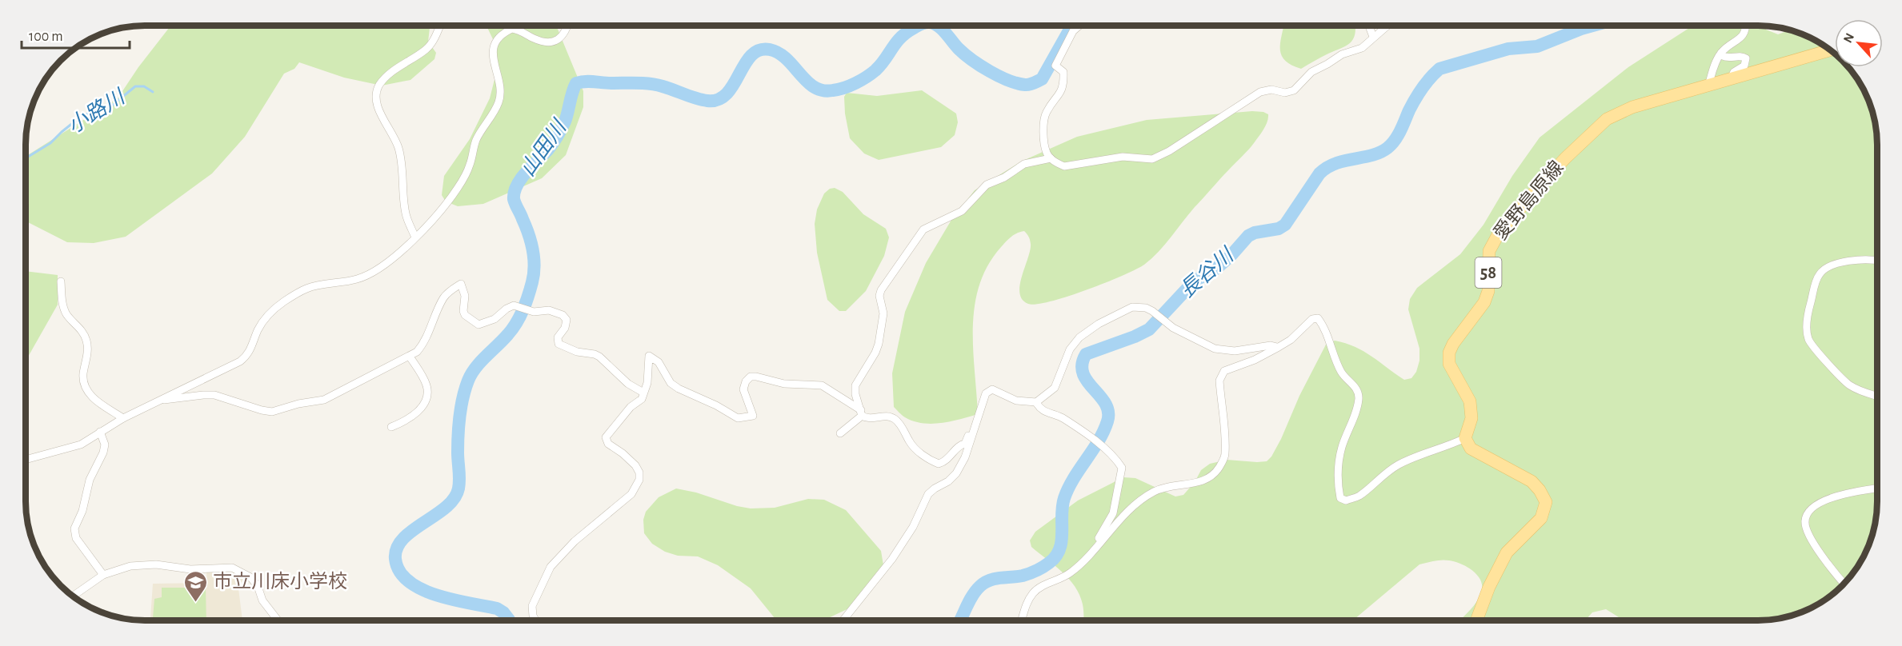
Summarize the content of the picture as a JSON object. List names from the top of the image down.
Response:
{
  "streets": {
    "main road": ["愛野島原線", "58"]
  },
  "water": ["小路川", "山田川", "長谷川"],
  "places": {
    "school or university": ["市立川床小学校"]
  },
  "scale_bar": "100 m",
  "north": "top left"
}
